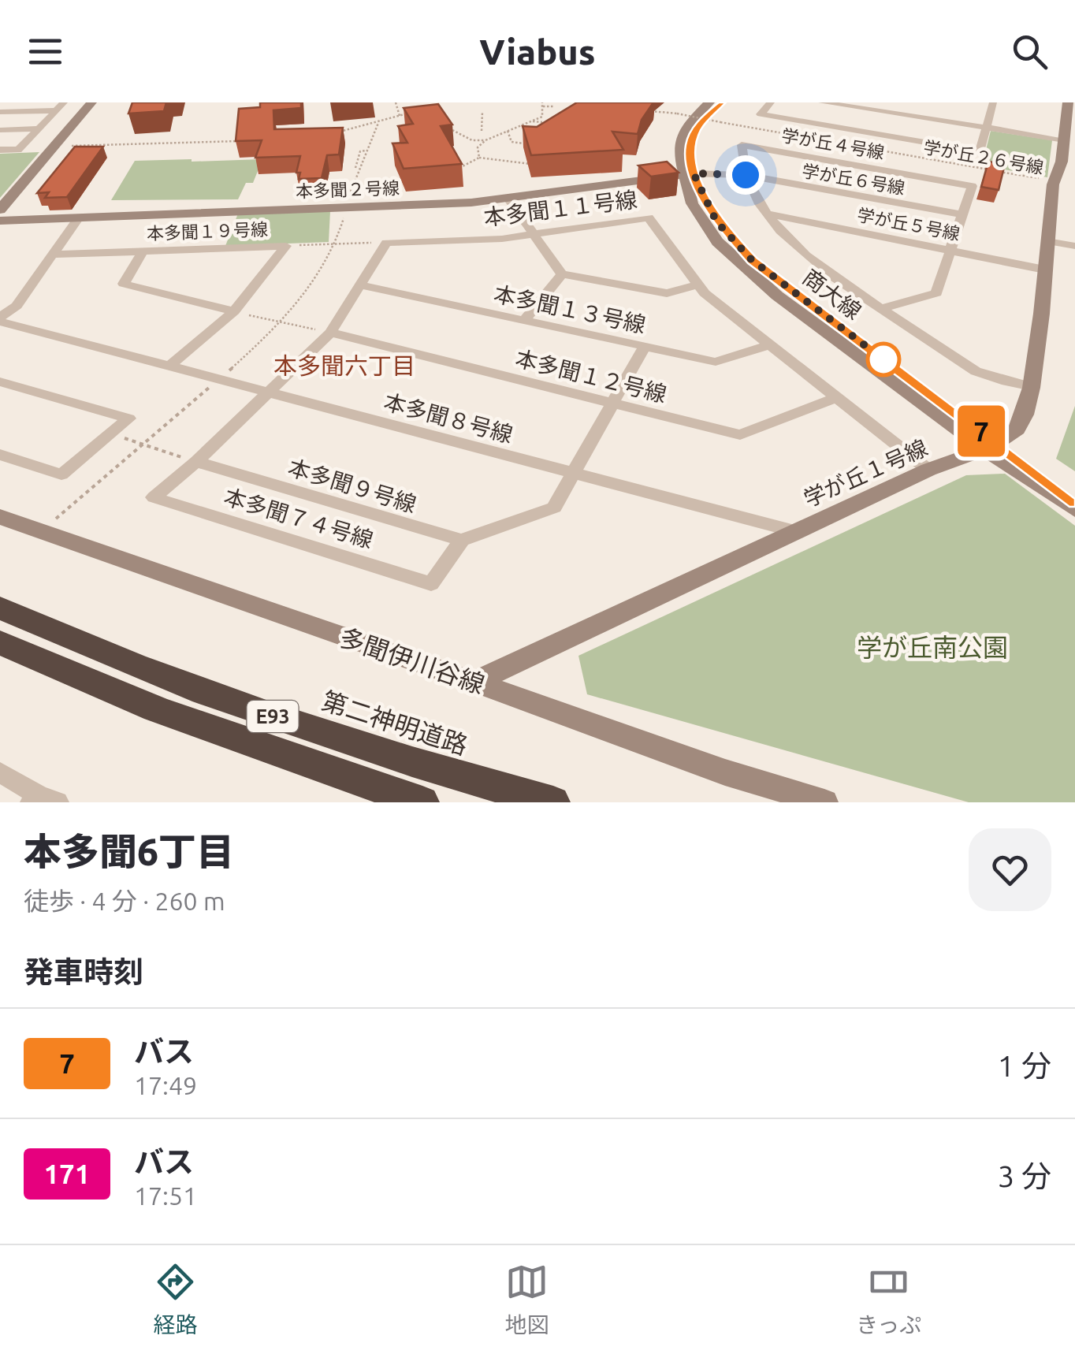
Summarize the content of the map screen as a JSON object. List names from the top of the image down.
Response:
{
  "streets": {
    "highway": ["E93", "第二神明道路"],
    "street": [
      "学が丘４号線",
      "学が丘６号線",
      "本多聞２号線",
      "本多聞１１号線",
      "学が丘５号線",
      "本多聞１９号線",
      "商大線",
      "本多聞１３号線",
      "本多聞１２号線",
      "本多聞８号線",
      "学が丘１号線",
      "本多聞９号線",
      "本多聞７４号線",
      "多聞伊川谷線"
    ],
    "path": ["学が丘２６号線"]
  },
  "crossings": [
    ["学が丘２６号線", "学が丘１号線"],
    ["学が丘６号線", "本多聞２号線"],
    ["学が丘６号線", "商大線"],
    ["本多聞２号線", "商大線"],
    ["本多聞１１号線", "本多聞１３号線"],
    ["本多聞１１号線", "本多聞１２号線"],
    ["本多聞１１号線", "学が丘１号線"],
    ["学が丘５号線", "学が丘１号線"],
    ["本多聞１９号線", "本多聞８号線"],
    ["商大線", "学が丘１号線"],
    ["本多聞８号線", "学が丘１号線"],
    ["学が丘１号線", "多聞伊川谷線"],
    ["本多聞９号線", "本多聞７４号線"]
  ],
  "districts": ["本多聞六丁目"],
  "parks": ["学が丘南公園"],
  "lines": ["bus line 7"],
  "page": {
    "header": "Viabus",
    "on_map": "7",
    "heading": [
      ["本多聞6丁目", "徒歩 · 4 分 · 260 m"],
      "発車時刻"
    ],
    "list": [
      {
        "mark": "7",
        "name": "バス",
        "note": "17:49",
        "value": "1 分"
      },
      {
        "mark": "171",
        "name": "バス",
        "note": "17:51",
        "value": "3 分"
      }
    ],
    "tabs": ["経路", "地図", "きっぷ"]
  }
}
